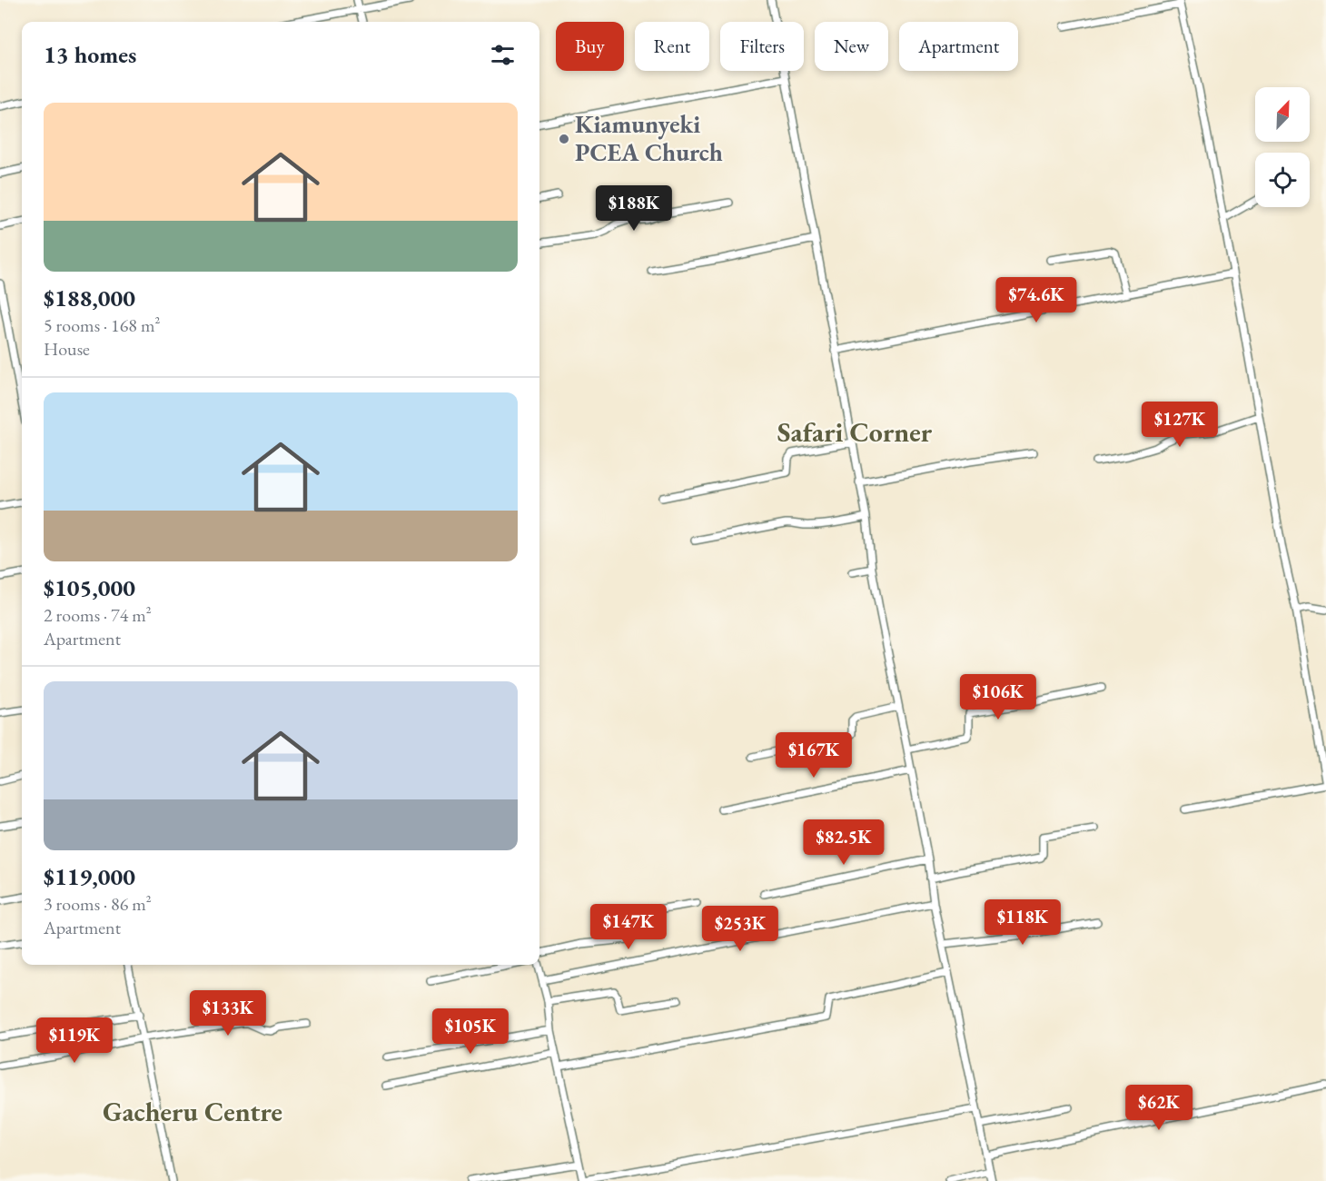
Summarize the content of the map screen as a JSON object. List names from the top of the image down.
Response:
{
  "districts": ["Safari Corner", "Gacheru Centre"],
  "places": ["Kiamunyeki PCEA Church"],
  "north": "top right",
  "page": {
    "chip": [
      "Buy",
      "Rent",
      "Filters",
      "New",
      "Apartment"
    ],
    "heading": "13 homes",
    "list": [
      {
        "name": "$188,000",
        "note": "5 rooms · 168 m² · House"
      },
      {
        "name": "$105,000",
        "note": "2 rooms · 74 m² · Apartment"
      },
      {
        "name": "$119,000",
        "note": "3 rooms · 86 m² · Apartment"
      }
    ],
    "price": [
      "$188K",
      "$74.6K",
      "$127K",
      "$106K",
      "$167K",
      "$82.5K",
      "$118K",
      "$147K",
      "$253K",
      "$133K",
      "$105K",
      "$119K",
      "$62K"
    ]
  }
}
